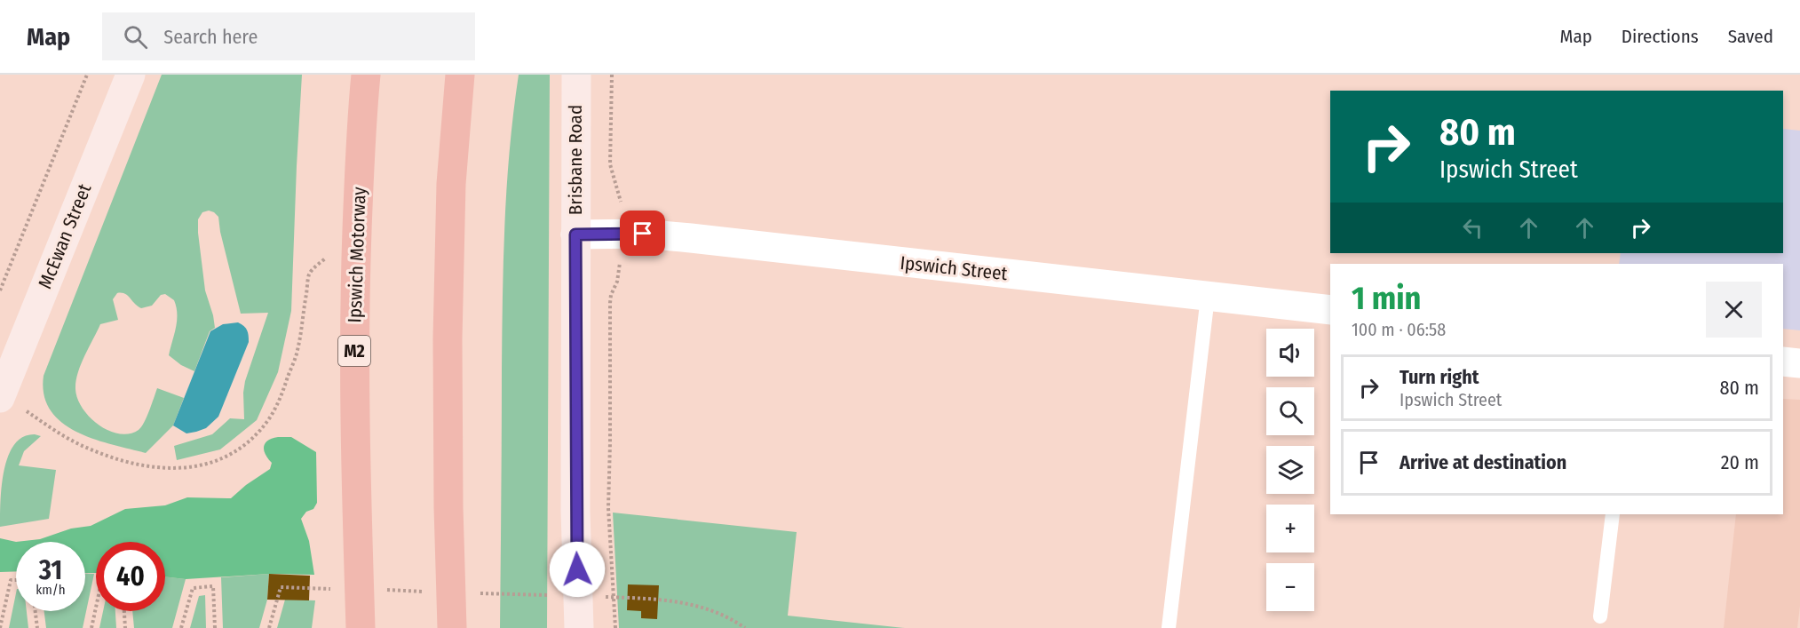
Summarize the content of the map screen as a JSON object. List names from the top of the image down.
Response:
{
  "streets": {
    "highway": ["Ipswich Motorway", "M2"],
    "street": ["Brisbane Road", "McEwan Street", "Ipswich Street"]
  },
  "crossings": [
    ["Brisbane Road", "Ipswich Street"]
  ],
  "page": {
    "header": "Map",
    "search": "Search here",
    "nav": ["Map", "Directions", "Saved"],
    "turn": ["80 m", "Ipswich Street"],
    "heading": ["1 min", "100 m · 06:58"],
    "map_buttons": ["+", "−"],
    "list": [
      {
        "name": "Turn right",
        "note": "Ipswich Street",
        "value": "80 m"
      },
      {
        "name": "Arrive at destination",
        "value": "20 m"
      }
    ],
    "speed": "31 km/h",
    "limit": "40"
  }
}
